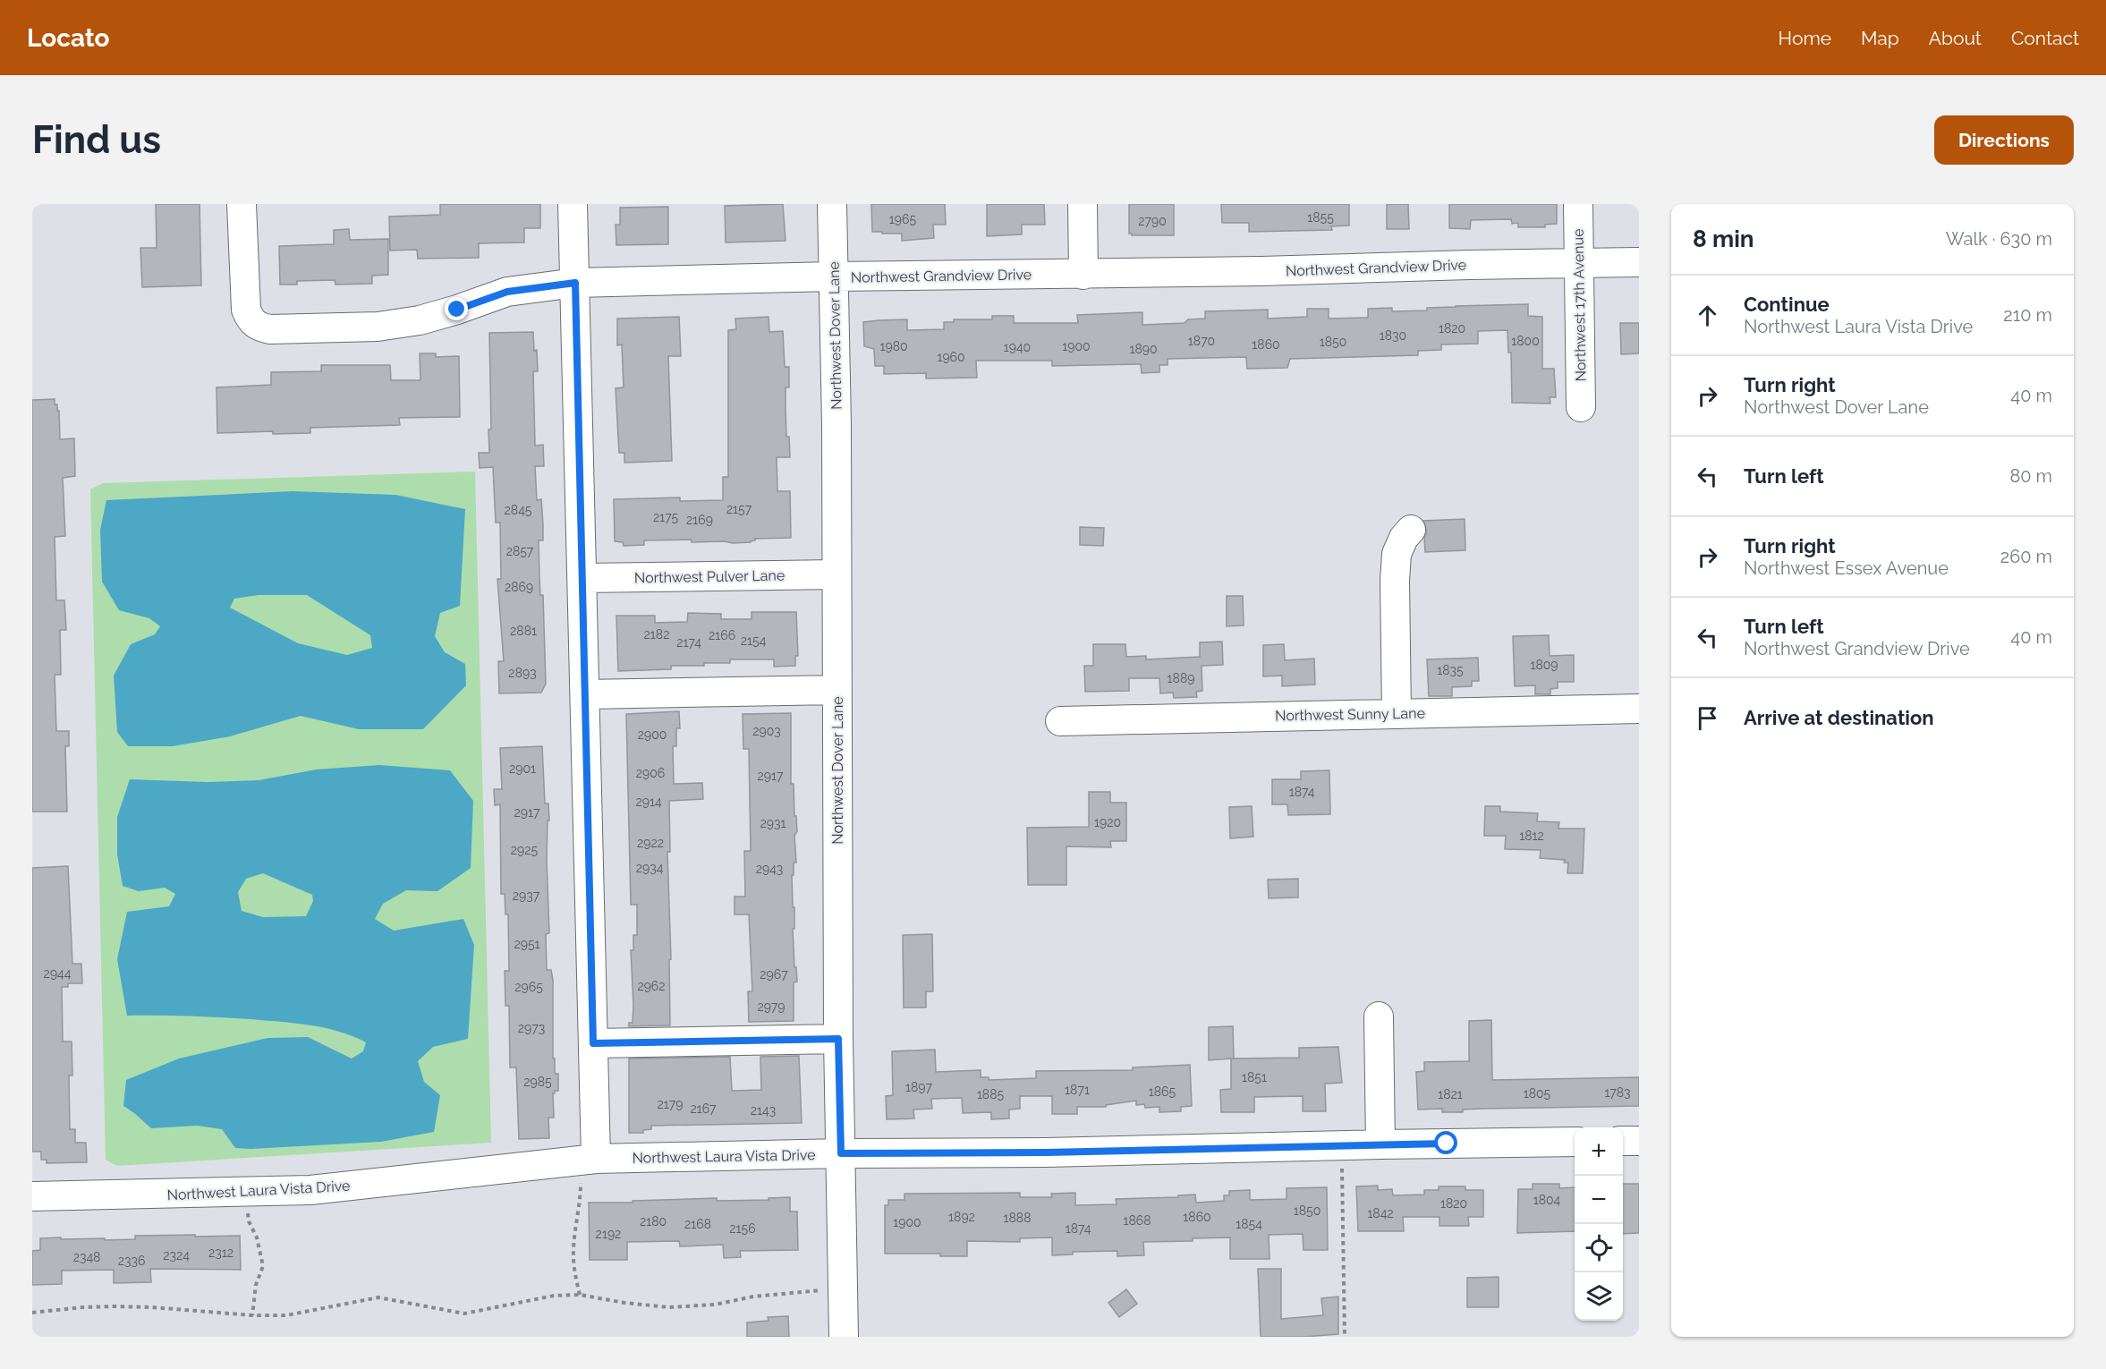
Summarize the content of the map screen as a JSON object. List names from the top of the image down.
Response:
{
  "streets": {
    "street": [
      "Northwest Grandview Drive",
      "Northwest 17th Avenue",
      "Northwest Dover Lane",
      "Northwest Pulver Lane",
      "Northwest Sunny Lane",
      "Northwest Laura Vista Drive"
    ]
  },
  "crossings": [
    ["Northwest Grandview Drive", "Northwest 17th Avenue"],
    ["Northwest Grandview Drive", "Northwest Dover Lane"],
    ["Northwest Dover Lane", "Northwest Pulver Lane"],
    ["Northwest Dover Lane", "Northwest Laura Vista Drive"]
  ],
  "house_numbers": [
    "1855",
    "1965",
    "2790",
    "1820",
    "1830",
    "1870",
    "1800",
    "1850",
    "1860",
    "1980",
    "1900",
    "1940",
    "1890",
    "1960",
    "2157",
    "2845",
    "2175",
    "2169",
    "2857",
    "2869",
    "2881",
    "2182",
    "2166",
    "2154",
    "2174",
    "1809",
    "1835",
    "2893",
    "1889",
    "2903",
    "2900",
    "2901",
    "2906",
    "2917",
    "1874",
    "2914",
    "2917",
    "1920",
    "2931",
    "1812",
    "2922",
    "2925",
    "2934",
    "2943",
    "2937",
    "2951",
    "2944",
    "2967",
    "2962",
    "2965",
    "2979",
    "2973",
    "1851",
    "2985",
    "1897",
    "1871",
    "1865",
    "1783",
    "1805",
    "1885",
    "1821",
    "2179",
    "2167",
    "2143",
    "1804",
    "1820",
    "1850",
    "1842",
    "1892",
    "1860",
    "1888",
    "1868",
    "2180",
    "1900",
    "2168",
    "1854",
    "2156",
    "1874",
    "2192",
    "2312",
    "2324",
    "2348",
    "2336"
  ],
  "page": {
    "header": "Locato",
    "nav": [
      "Home",
      "Map",
      "About",
      "Contact"
    ],
    "buttons": "Directions",
    "title": "Find us",
    "heading": ["8 min", "Walk · 630 m"],
    "list": [
      ["Continue", "Northwest Laura Vista Drive", "210 m"],
      ["Turn right", "Northwest Dover Lane", "40 m"],
      ["Turn left", "80 m"],
      ["Turn right", "Northwest Essex Avenue", "260 m"],
      ["Turn left", "Northwest Grandview Drive", "40 m"],
      "Arrive at destination"
    ],
    "map_buttons": ["+", "−"]
  }
}
